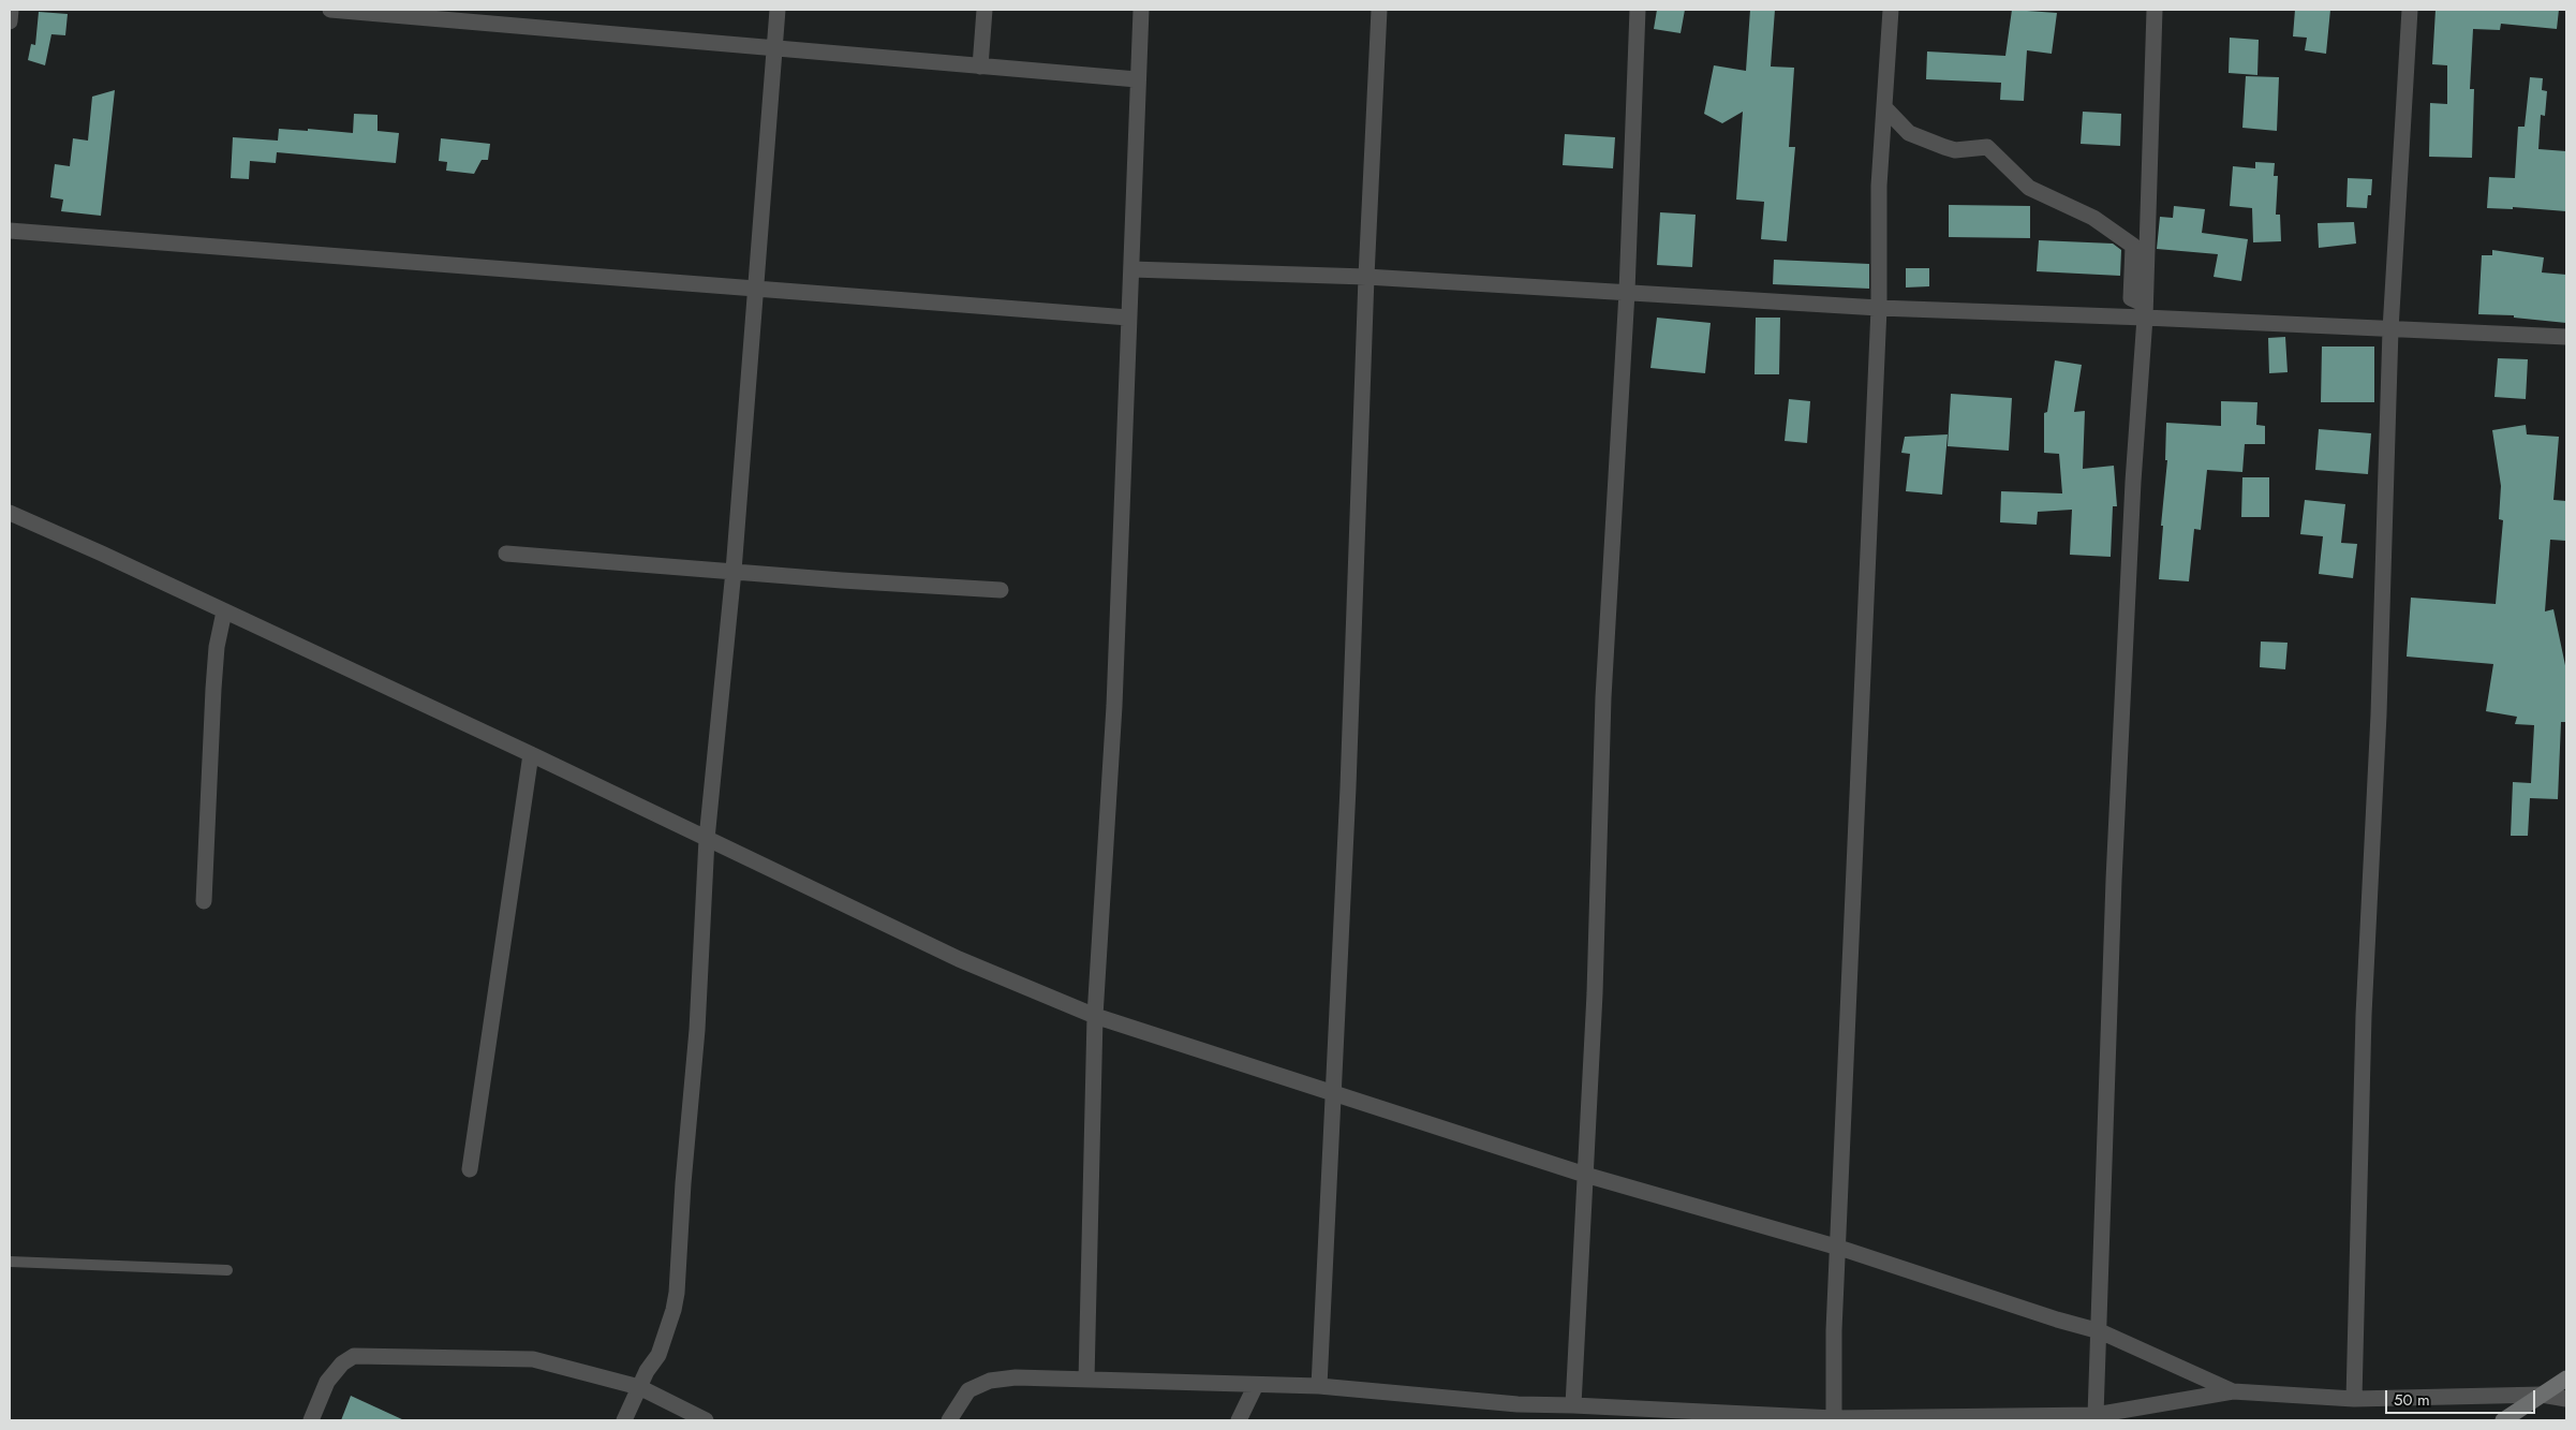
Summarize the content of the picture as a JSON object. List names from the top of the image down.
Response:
{
  "scale_bar": "50 m"
}
